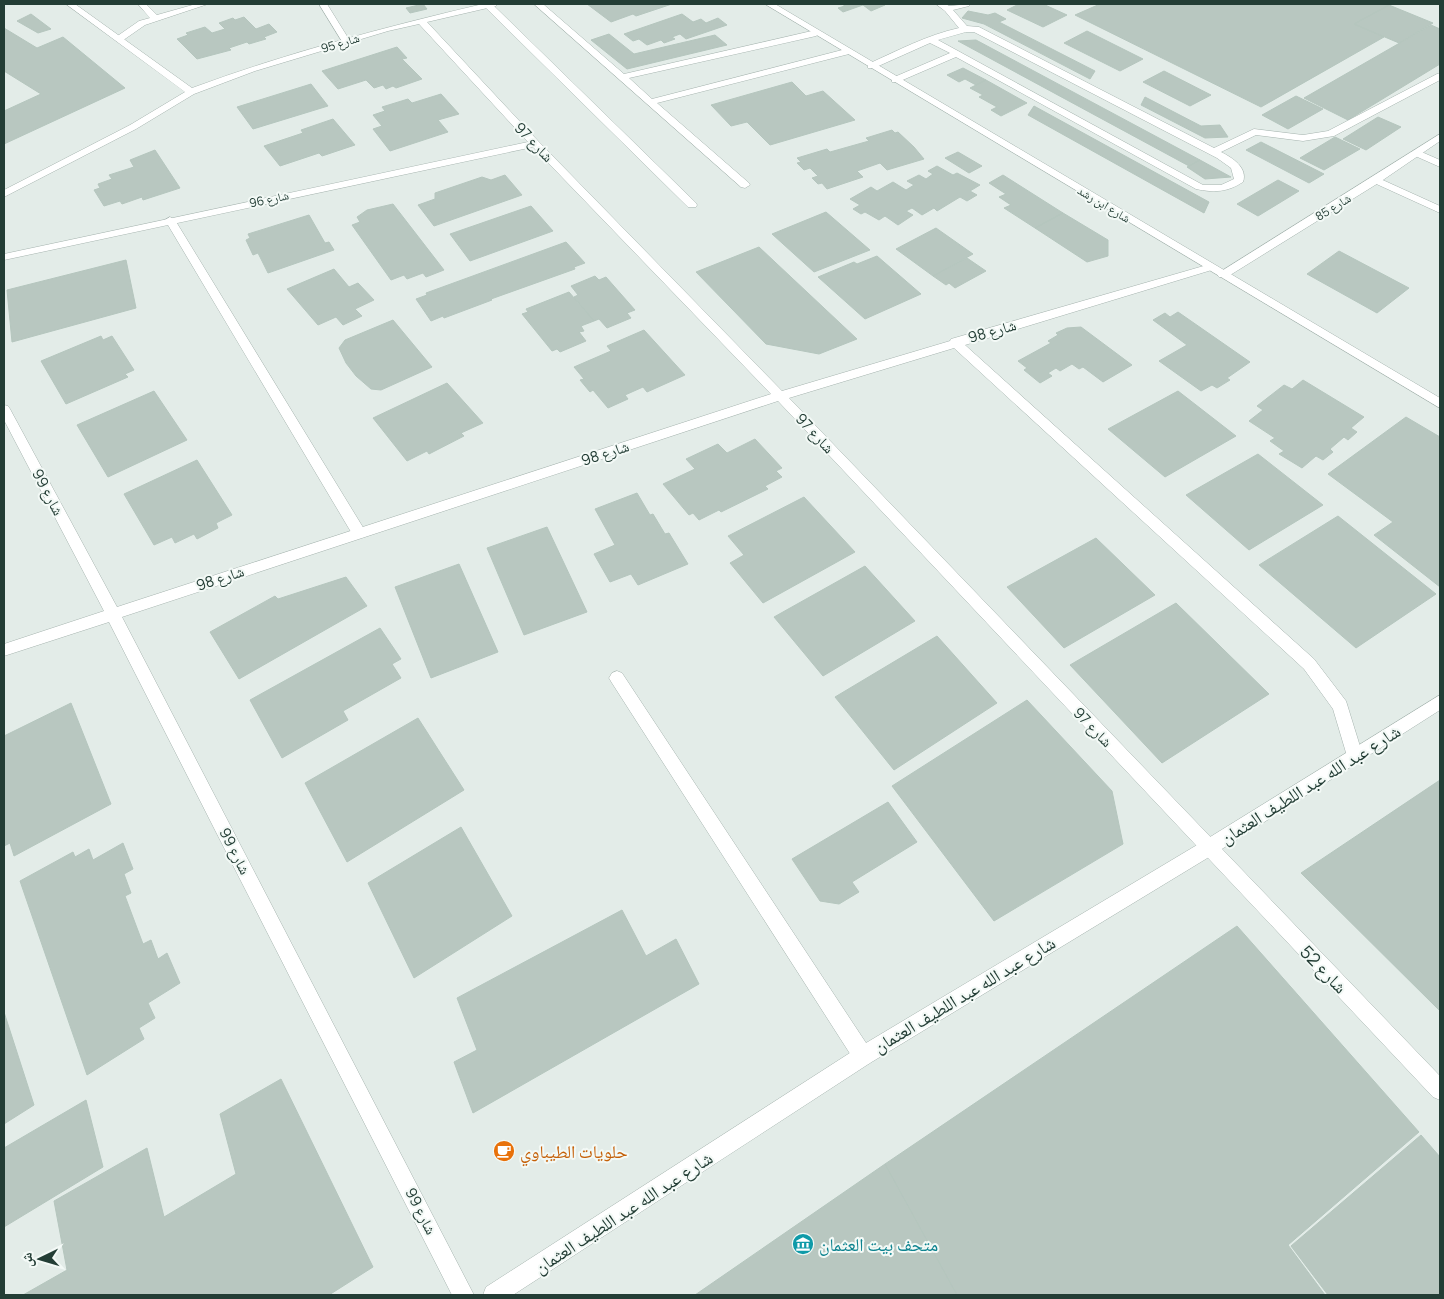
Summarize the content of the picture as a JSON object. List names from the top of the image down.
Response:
{
  "streets": {
    "street": [
      "شارع 95",
      "شارع 97",
      "شارع 96",
      "شارع ابن رشد",
      "شارع 85",
      "شارع 98",
      "شارع 99",
      "شارع عبد الله عبد اللطيف العثمان",
      "شارع 52"
    ]
  },
  "crossings": [
    ["شارع 95", "شارع 97"],
    ["شارع 97", "شارع 96"],
    ["شارع 97", "شارع 98"],
    ["شارع 97", "شارع عبد الله عبد اللطيف العثمان"],
    ["شارع 97", "شارع 52"],
    ["شارع ابن رشد", "شارع 85"],
    ["شارع ابن رشد", "شارع 98"],
    ["شارع 98", "شارع 99"],
    ["شارع عبد الله عبد اللطيف العثمان", "شارع 52"]
  ],
  "places": {
    "cafe": ["حلويات الطيباوي"],
    "museum": ["متحف بيت العثمان"]
  },
  "north": "left"
}
